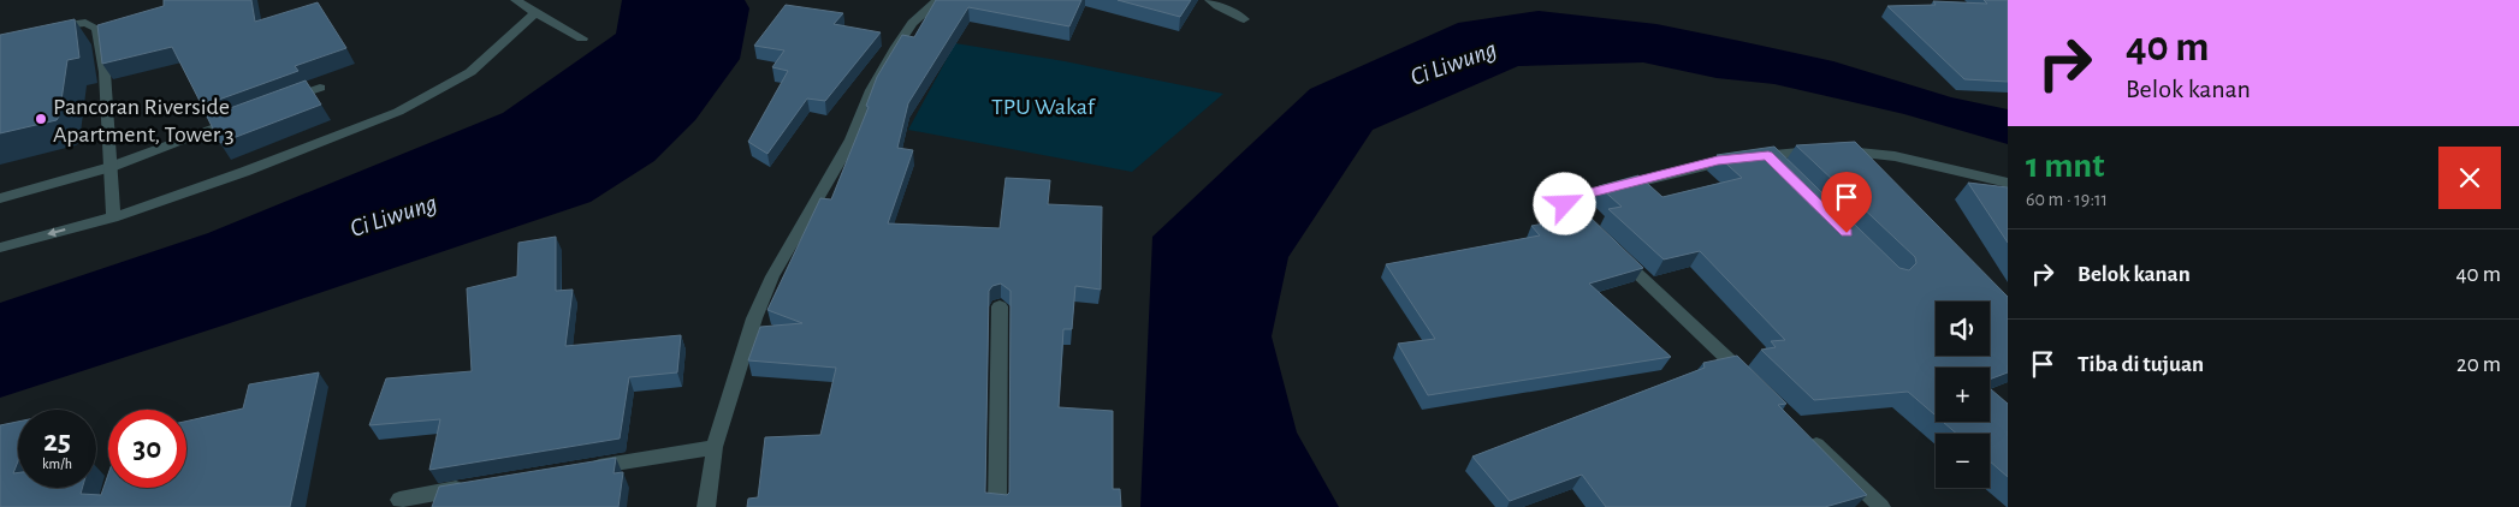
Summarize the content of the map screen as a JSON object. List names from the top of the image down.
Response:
{
  "water": ["Ci Liwung"],
  "parks": ["TPU Wakaf"],
  "places": ["Pancoran Riverside Apartment, Tower 3"],
  "page": {
    "turn": ["40 m", "Belok kanan"],
    "heading": ["1 mnt", "60 m · 19:11"],
    "list": [
      {
        "name": "Belok kanan",
        "value": "40 m"
      },
      {
        "name": "Tiba di tujuan",
        "value": "20 m"
      }
    ],
    "map_buttons": ["+", "−"],
    "speed": "25 km/h",
    "limit": "30"
  }
}
